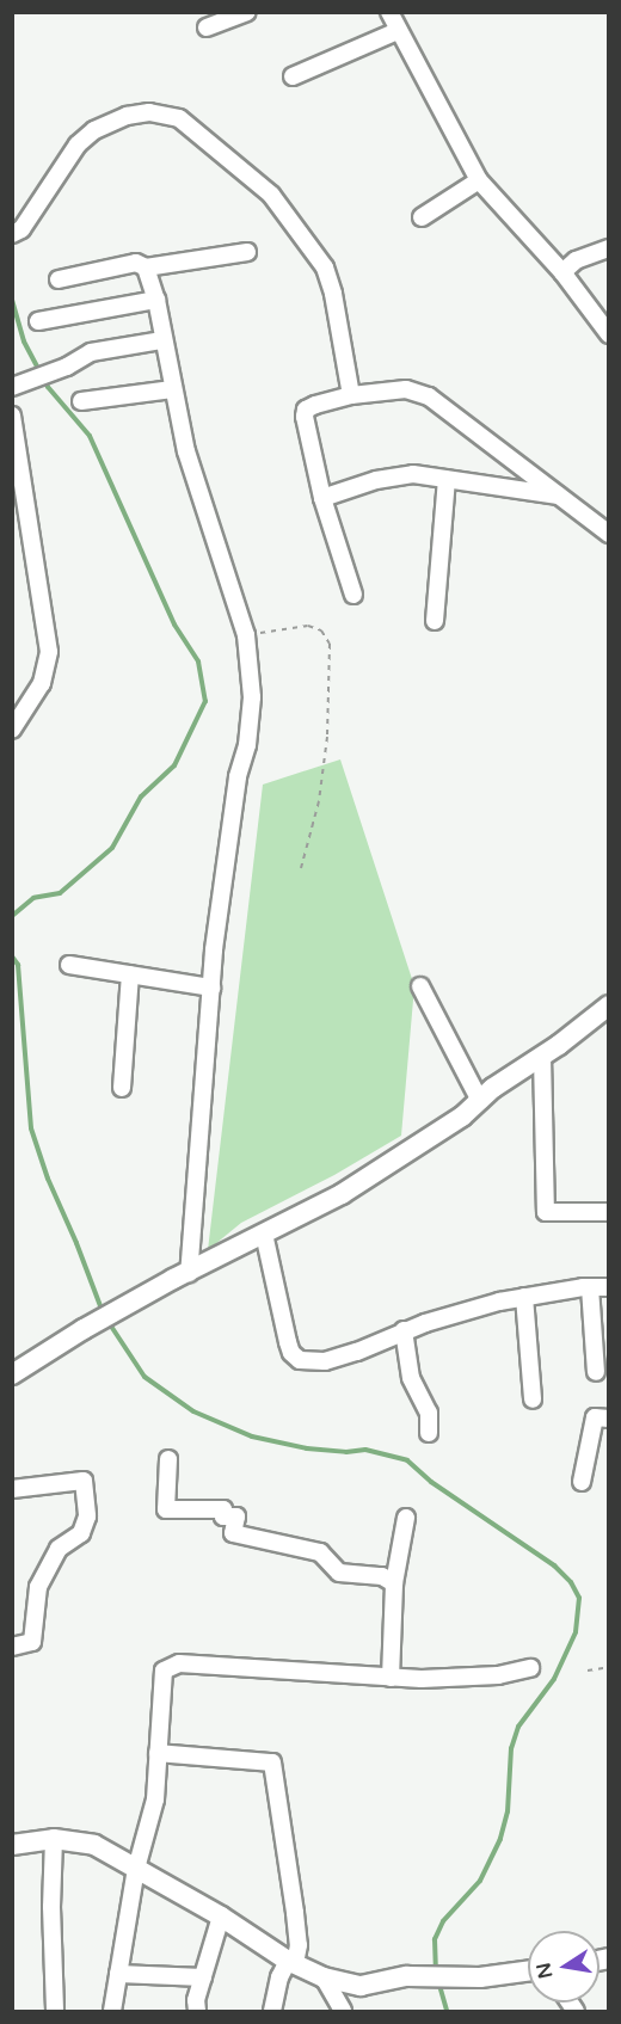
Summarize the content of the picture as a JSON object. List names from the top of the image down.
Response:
{
  "north": "left"
}
